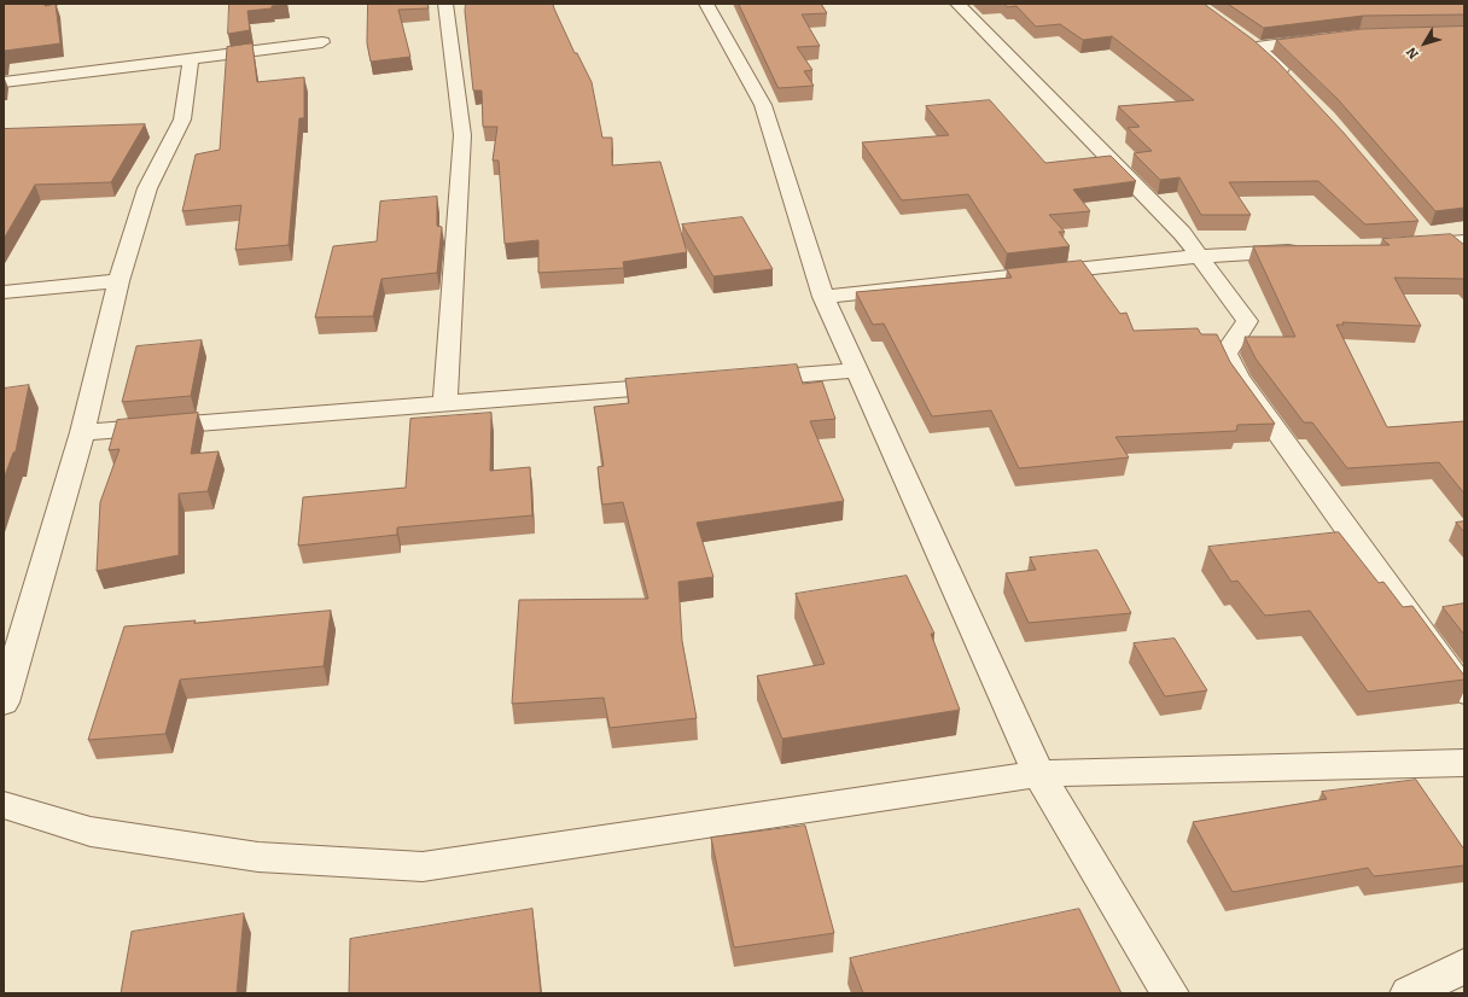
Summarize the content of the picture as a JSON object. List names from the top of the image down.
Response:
{
  "north": "bottom left"
}
